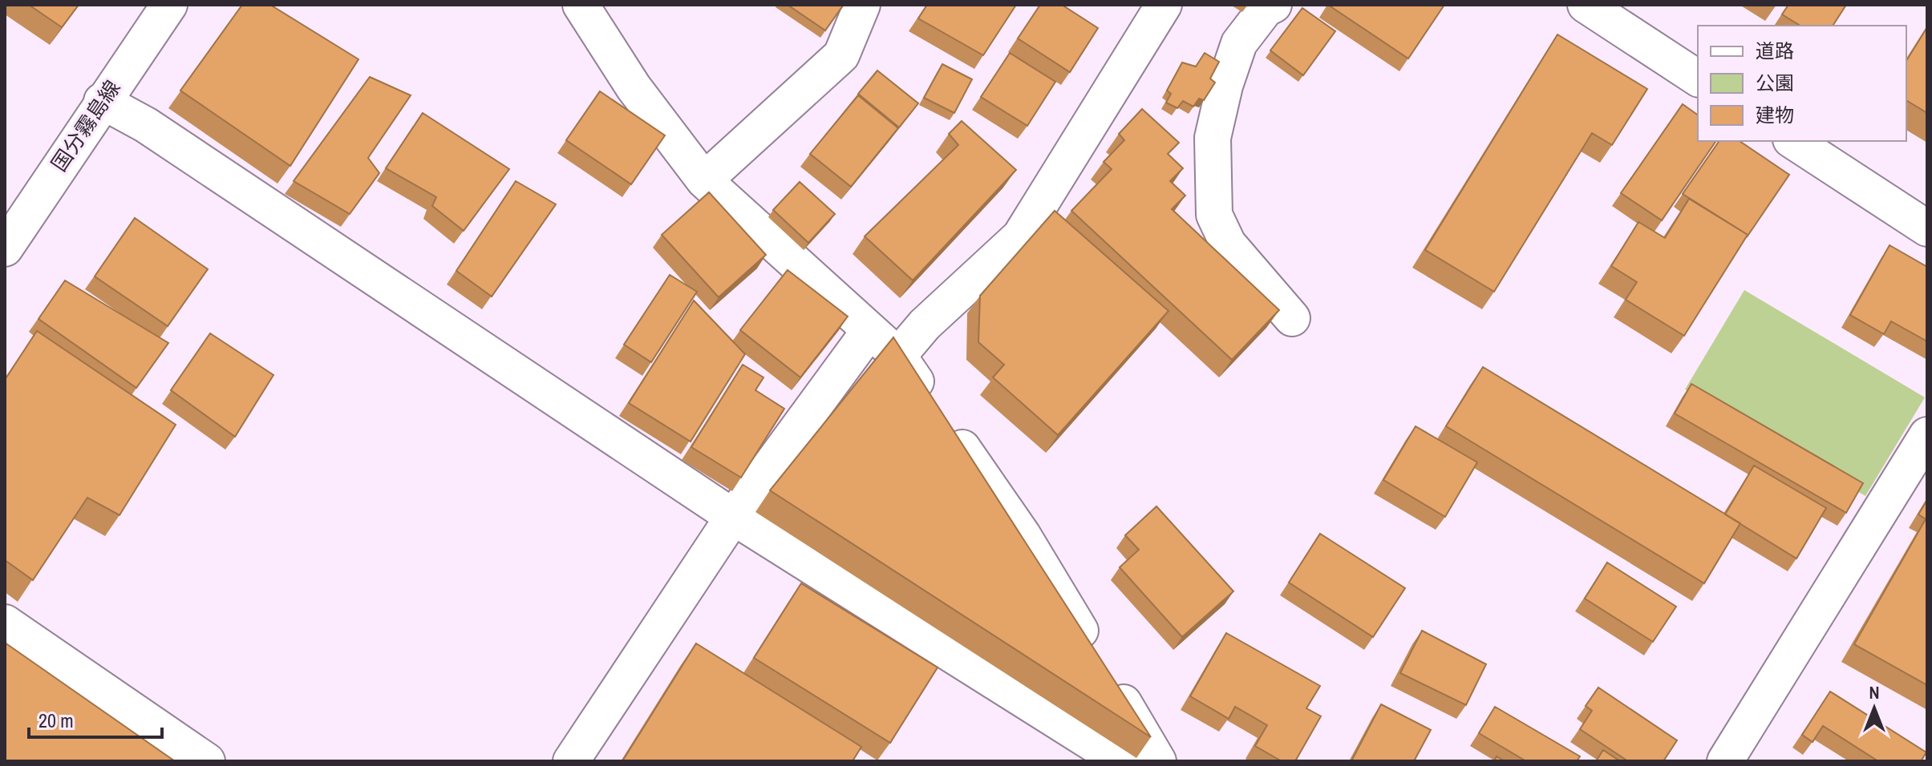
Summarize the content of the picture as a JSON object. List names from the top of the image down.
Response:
{
  "streets": {
    "street": ["国分霧島線"]
  },
  "legend": ["道路", "公園", "建物"],
  "scale_bar": "20 m",
  "north": "top"
}
